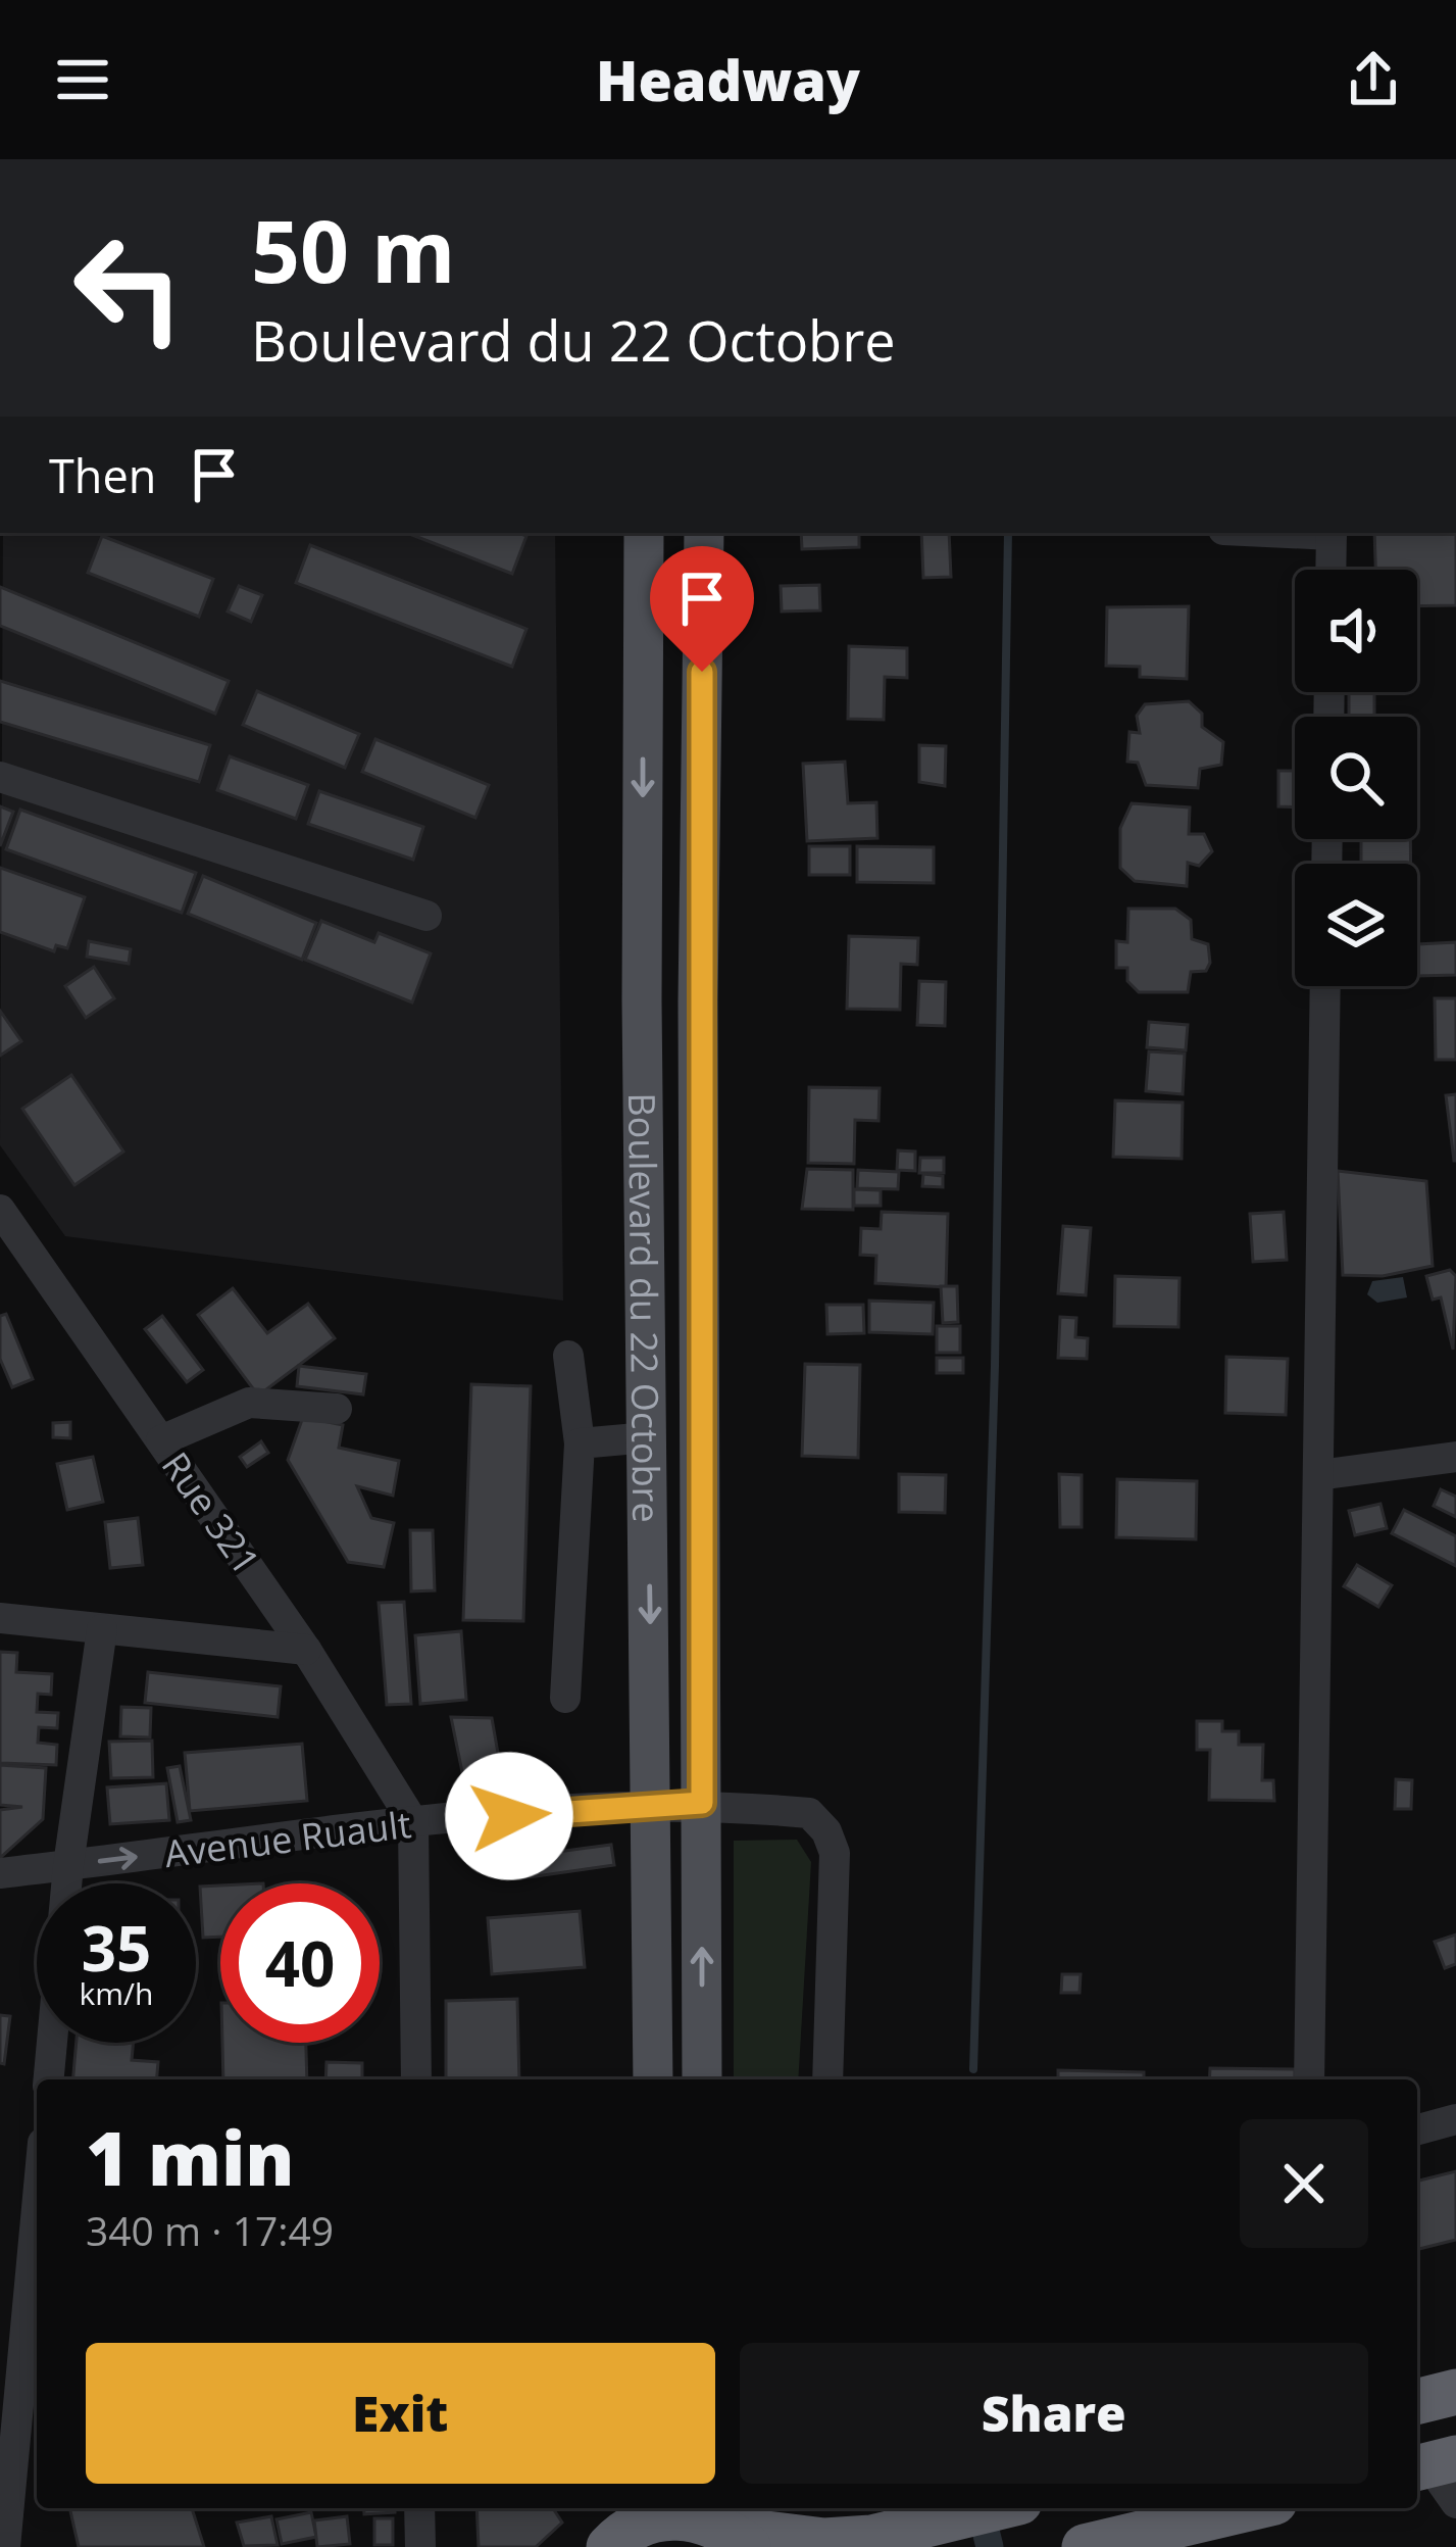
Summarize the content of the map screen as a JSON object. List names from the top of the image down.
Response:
{
  "streets": {
    "main road": ["Boulevard du 22 Octobre"],
    "street": ["Rue 321", "Avenue Ruault"]
  },
  "crossings": [
    ["Boulevard du 22 Octobre", "Avenue Ruault"],
    ["Rue 321", "Avenue Ruault"]
  ],
  "page": {
    "header": "Headway",
    "turn": ["50 m", "Boulevard du 22 Octobre"],
    "then": "Then",
    "speed": "35 km/h",
    "limit": "40",
    "heading": ["1 min", "340 m · 17:49"],
    "buttons": ["Exit", "Share"]
  }
}
